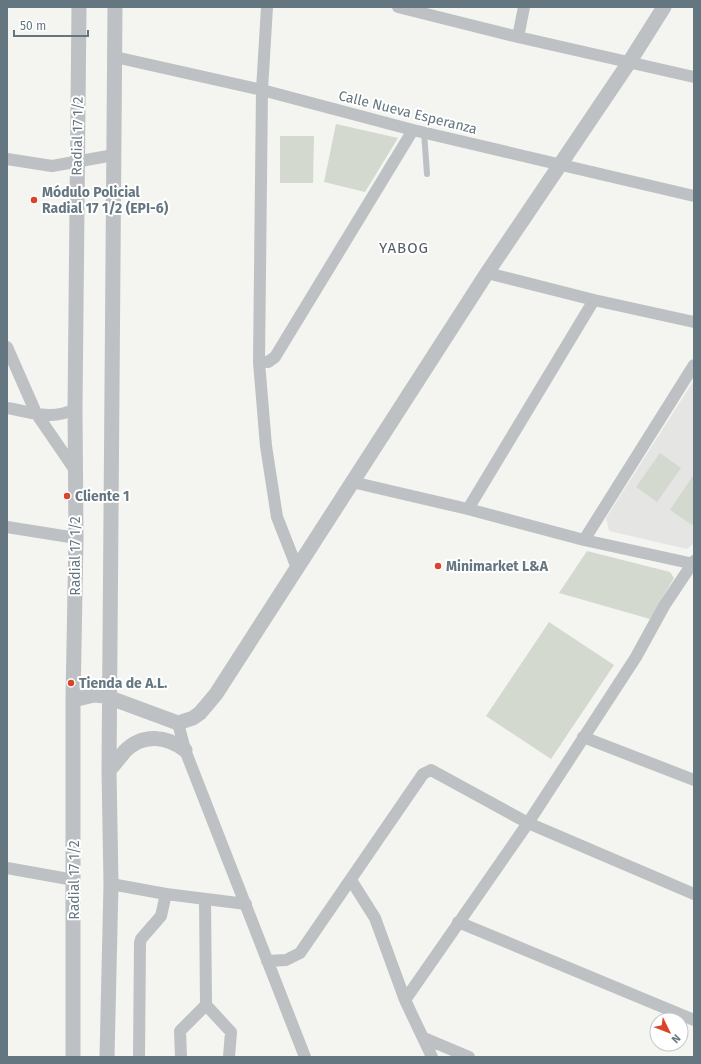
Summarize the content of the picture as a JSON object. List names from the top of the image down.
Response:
{
  "streets": {
    "street": ["Calle Nueva Esperanza", "Radial 17 1/2"]
  },
  "districts": ["YABOG"],
  "places": [
    "Módulo Policial Radial 17 1/2 (EPI-6)",
    "Cliente 1",
    "Minimarket L&A",
    "Tienda de A.L."
  ],
  "scale_bar": "50 m",
  "north": "bottom right"
}
